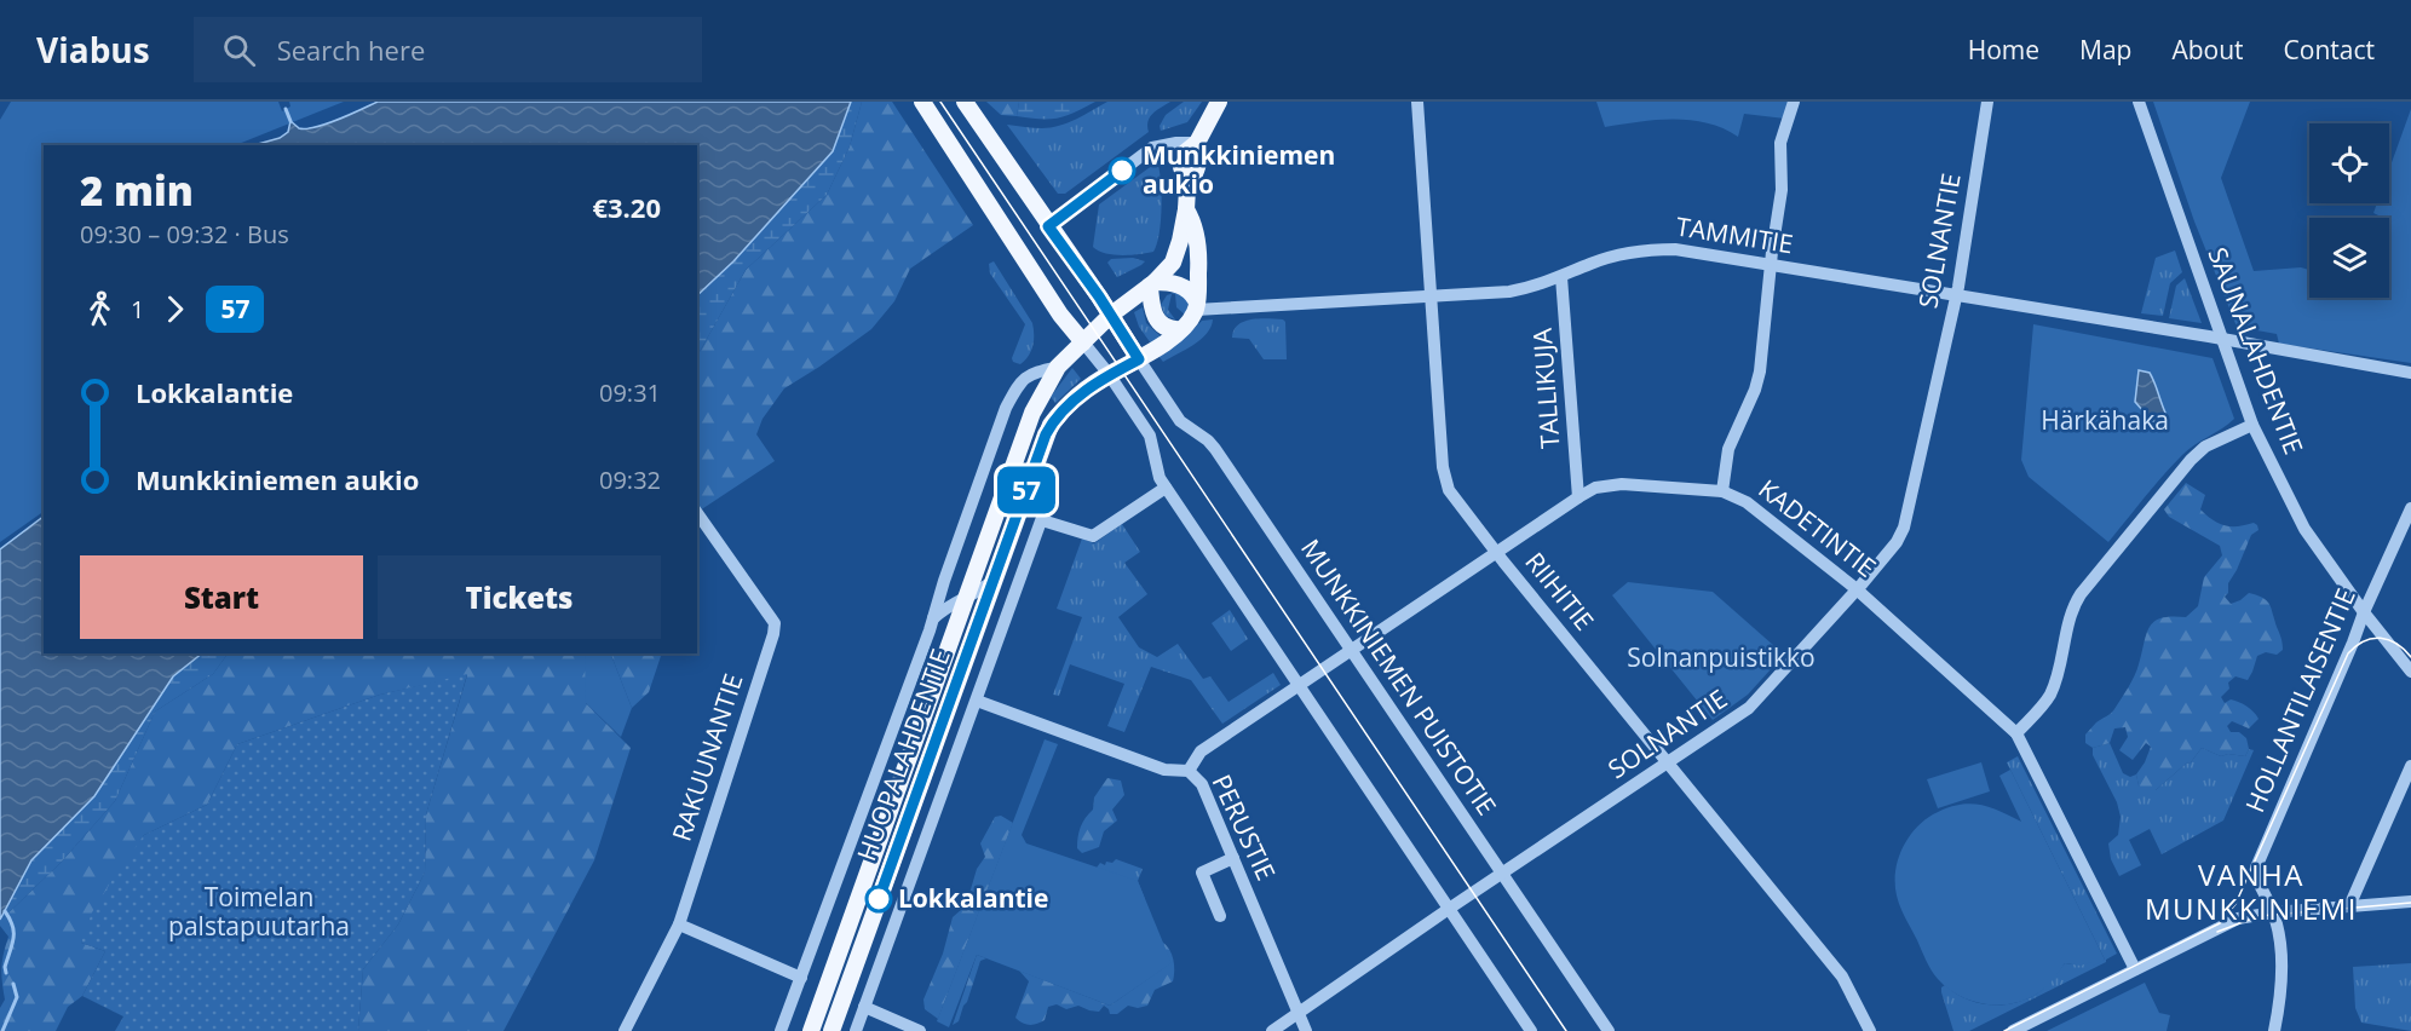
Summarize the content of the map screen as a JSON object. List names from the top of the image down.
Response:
{
  "streets": {
    "main road": ["HUOPALAHDENTIE"],
    "street": [
      "TAMMITIE",
      "SOLNANTIE",
      "SAUNALAHDENTIE",
      "TALLIKUJA",
      "KADETINTIE",
      "RIIHITIE",
      "MUNKKINIEMEN PUISTOTIE",
      "HOLLANTILAISENTIE",
      "RAKUUNANTIE",
      "PERUSTIE"
    ]
  },
  "crossings": [
    ["TAMMITIE", "SOLNANTIE"],
    ["TAMMITIE", "SAUNALAHDENTIE"],
    ["TAMMITIE", "TALLIKUJA"],
    ["TAMMITIE", "RIIHITIE"],
    ["TAMMITIE", "HUOPALAHDENTIE"],
    ["SOLNANTIE", "KADETINTIE"],
    ["SOLNANTIE", "RIIHITIE"],
    ["SOLNANTIE", "MUNKKINIEMEN PUISTOTIE"],
    ["SOLNANTIE", "PERUSTIE"],
    ["SAUNALAHDENTIE", "HOLLANTILAISENTIE"],
    ["TALLIKUJA", "KADETINTIE"],
    ["KADETINTIE", "RIIHITIE"],
    ["KADETINTIE", "MUNKKINIEMEN PUISTOTIE"],
    ["KADETINTIE", "PERUSTIE"],
    ["MUNKKINIEMEN PUISTOTIE", "HUOPALAHDENTIE"],
    ["HUOPALAHDENTIE", "PERUSTIE"]
  ],
  "districts": ["VANHA MUNKKINIEMI"],
  "parks": ["Härkähaka", "Solnanpuistikko", "Toimelan palstapuutarha"],
  "places": ["Munkkiniemen aukio", "Lokkalantie"],
  "lines": ["bus line 57"],
  "page": {
    "header": "Viabus",
    "search": "Search here",
    "nav": [
      "Home",
      "Map",
      "About",
      "Contact"
    ],
    "on_map": "57",
    "heading": ["2 min", "09:30 – 09:32 · Bus", "€3.20"],
    "legs": ["1", "57"],
    "list": [
      {
        "name": "Lokkalantie",
        "value": "09:31"
      },
      {
        "name": "Munkkiniemen aukio",
        "value": "09:32"
      }
    ],
    "buttons": ["Start", "Tickets"]
  }
}
